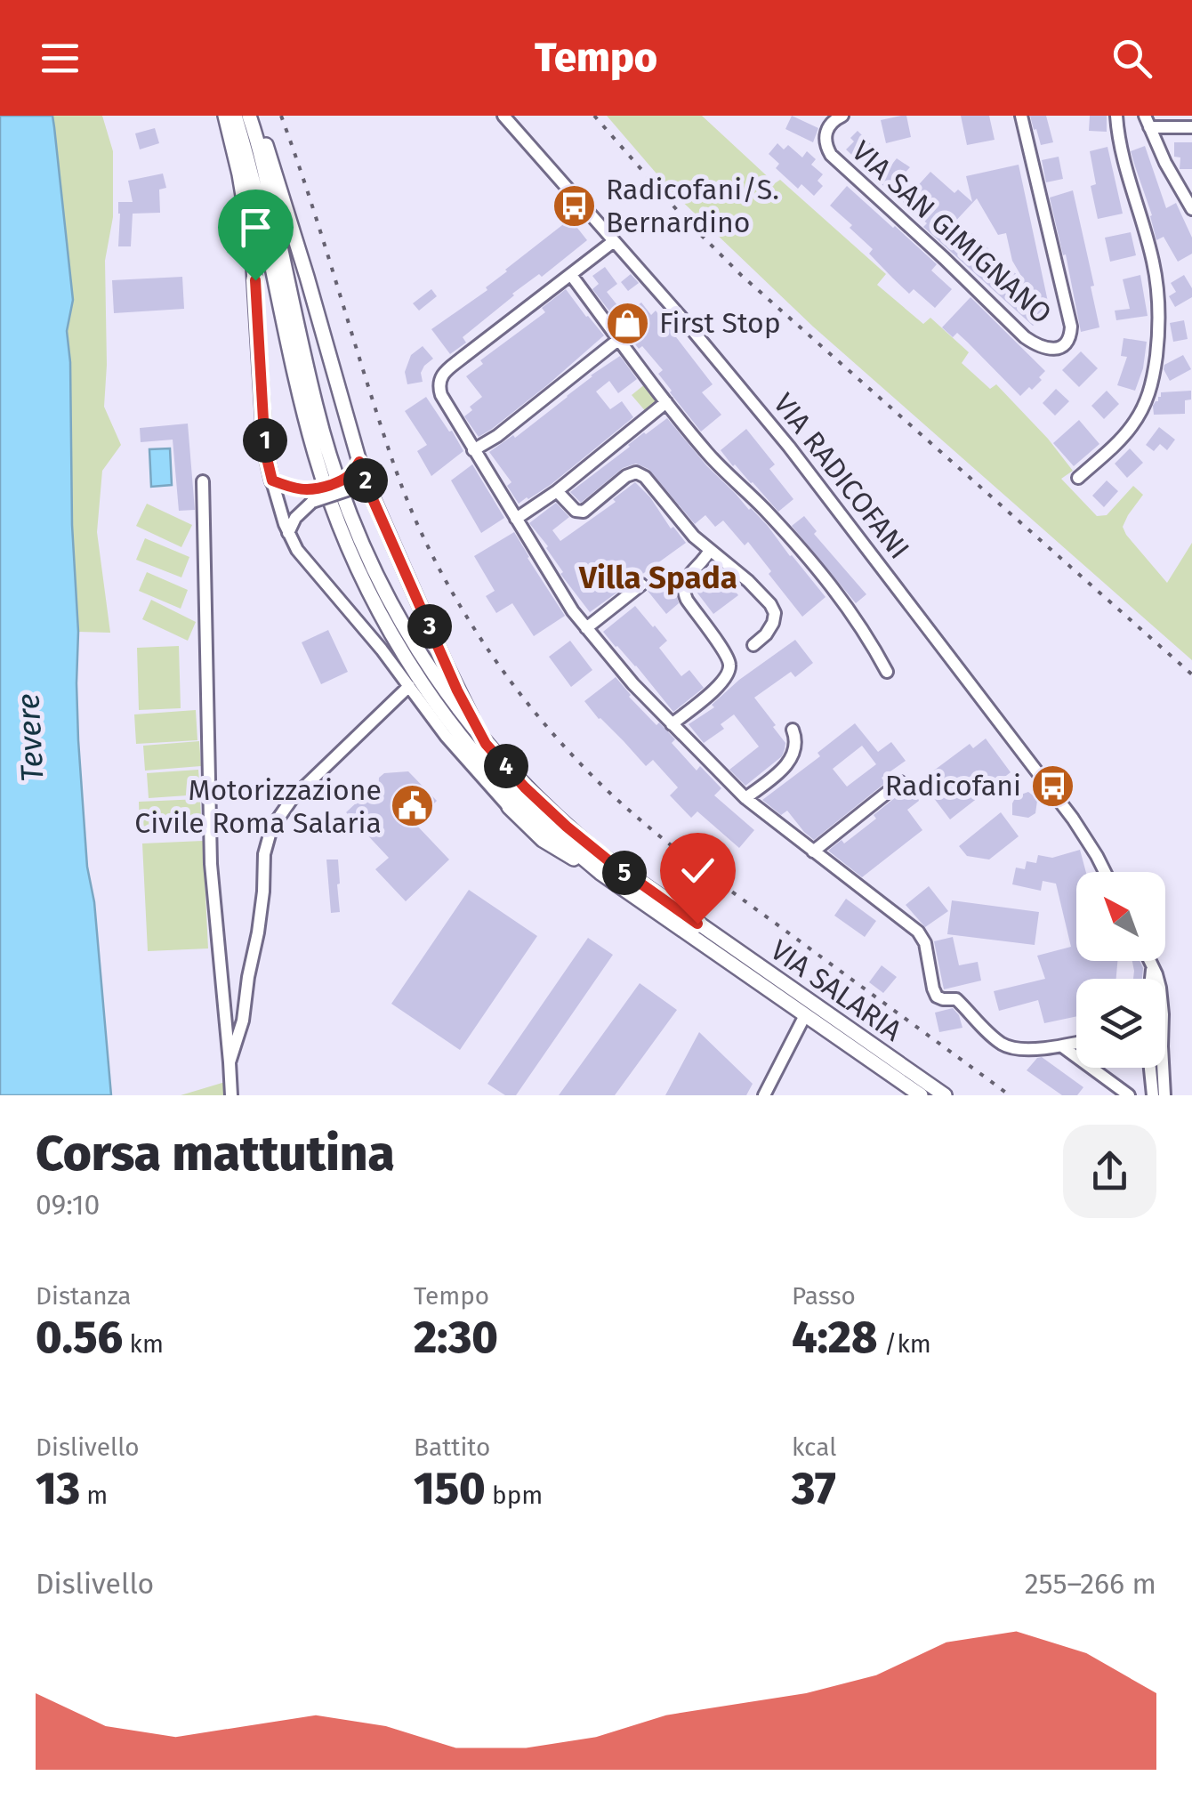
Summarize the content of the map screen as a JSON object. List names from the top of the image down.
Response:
{
  "streets": {
    "main road": ["VIA SALARIA"],
    "street": ["VIA SAN GIMIGNANO", "VIA RADICOFANI"]
  },
  "districts": ["Villa Spada"],
  "water": ["Tevere"],
  "places": {
    "bus stop": ["Radicofani/S. Bernardino", "Radicofani"],
    "shop": ["First Stop"],
    "public building": ["Motorizzazione Civile Roma Salaria"]
  },
  "north": "top left",
  "page": {
    "header": "Tempo",
    "pins": [
      "1",
      "2",
      "3",
      "4",
      "5"
    ],
    "heading": ["Corsa mattutina", "09:10"],
    "stats": [
      ["Distanza", "0.56 km"],
      ["Tempo", "2:30"],
      ["Passo", "4:28 /km"],
      ["Dislivello", "13 m"],
      ["Battito", "150 bpm"],
      ["kcal", "37"]
    ],
    "chart": ["Dislivello", "255–266 m"]
  }
}
